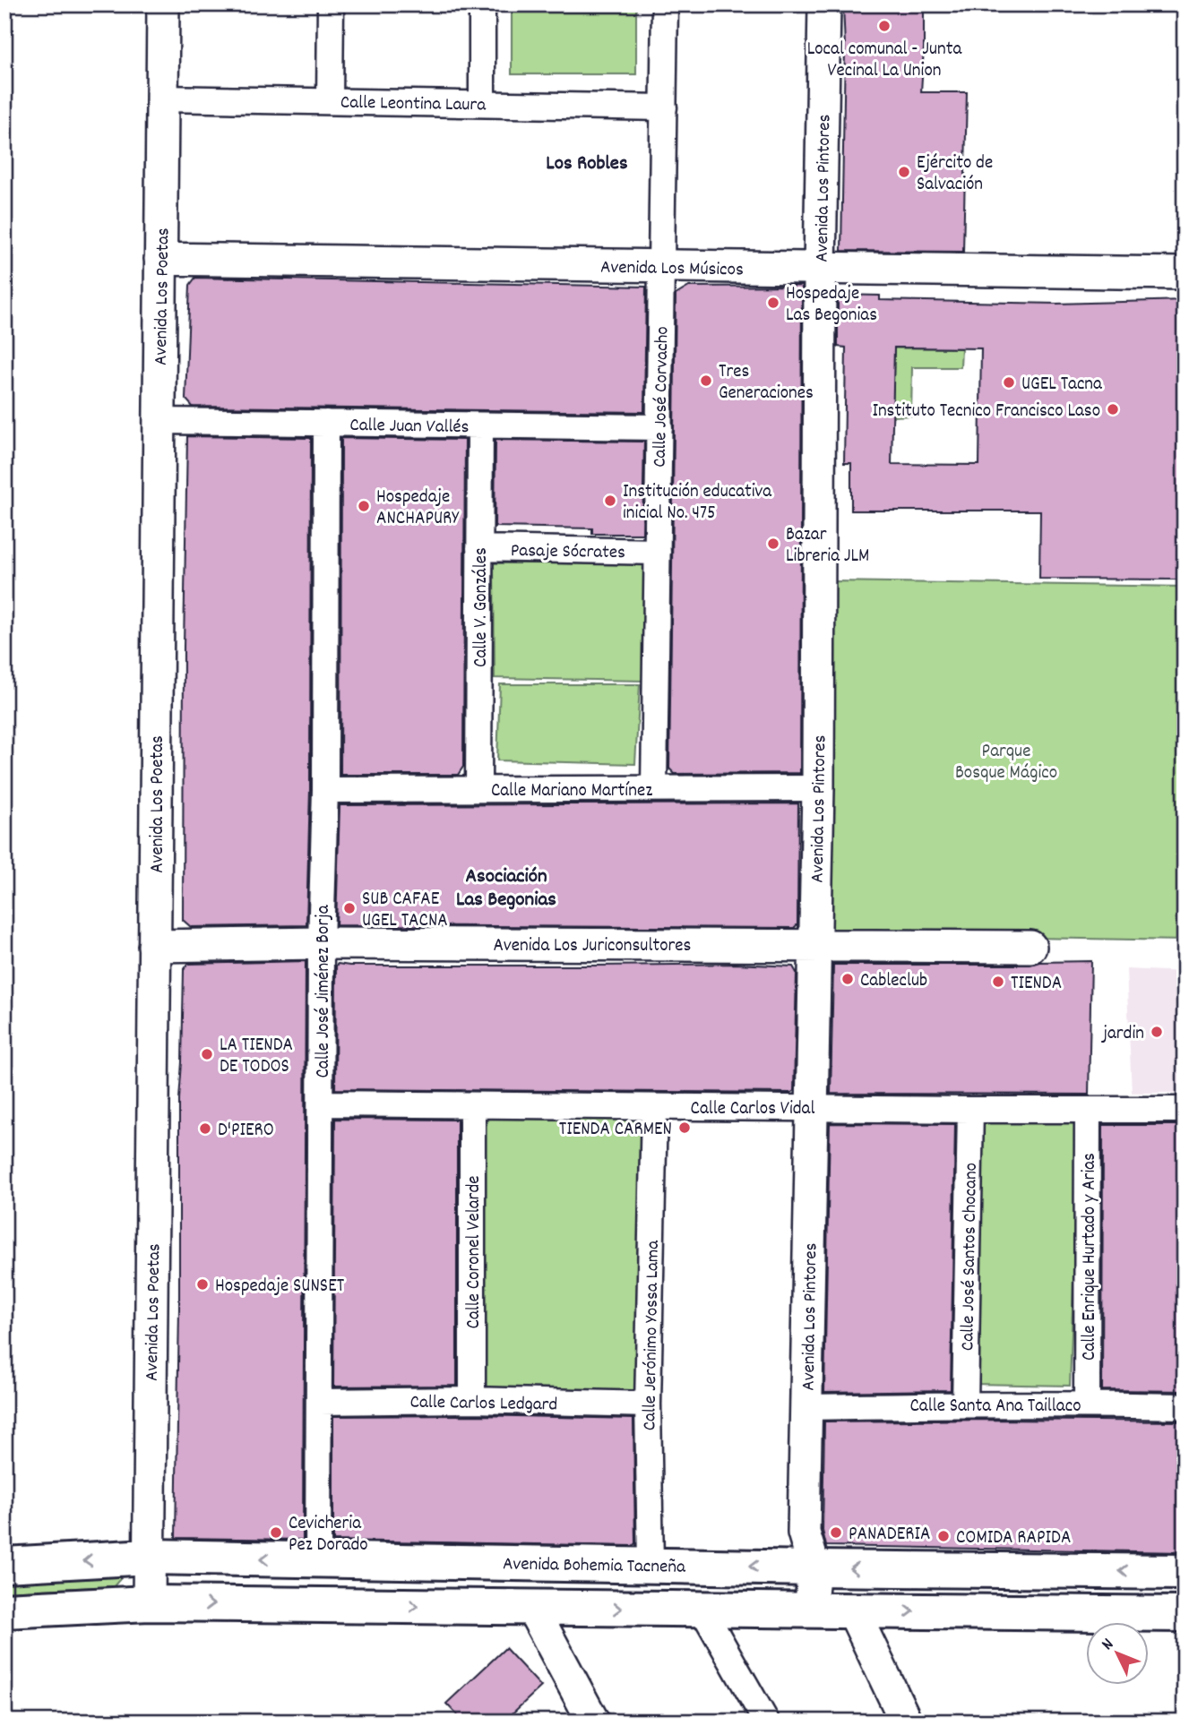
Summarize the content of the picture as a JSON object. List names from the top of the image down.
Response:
{
  "streets": {
    "main road": ["Avenida Bohemia Tacneña"],
    "street": [
      "Calle Leontina Laura",
      "Avenida Los Pintores",
      "Avenida Los Músicos",
      "Avenida Los Poetas",
      "Calle José Corvacho",
      "Calle Juan Vallés",
      "Pasaje Sócrates",
      "Calle V. Gonzáles",
      "Calle Mariano Martínez",
      "Avenida Los Juriconsultores",
      "Calle José Jiménez Borja",
      "Calle Carlos Vidal",
      "Calle Coronel Velarde",
      "Calle José Santos Chocano",
      "Calle Enrique Hurtado y Arias",
      "Calle Jerónimo Yossa Lama",
      "Calle Carlos Ledgard",
      "Calle Santa Ana Taillaco"
    ]
  },
  "crossings": [
    ["Calle Leontina Laura", "Avenida Los Poetas"],
    ["Calle Leontina Laura", "Calle José Corvacho"],
    ["Avenida Los Pintores", "Avenida Los Músicos"],
    ["Avenida Los Pintores", "Calle Mariano Martínez"],
    ["Avenida Los Pintores", "Avenida Los Juriconsultores"],
    ["Avenida Los Pintores", "Calle Carlos Vidal"],
    ["Avenida Los Pintores", "Calle Santa Ana Taillaco"],
    ["Avenida Los Pintores", "Avenida Bohemia Tacneña"],
    ["Avenida Los Músicos", "Avenida Los Poetas"],
    ["Avenida Los Músicos", "Calle José Corvacho"],
    ["Avenida Los Poetas", "Calle Juan Vallés"],
    ["Avenida Los Poetas", "Avenida Los Juriconsultores"],
    ["Avenida Los Poetas", "Avenida Bohemia Tacneña"],
    ["Calle José Corvacho", "Calle Juan Vallés"],
    ["Calle José Corvacho", "Pasaje Sócrates"],
    ["Calle José Corvacho", "Calle Mariano Martínez"],
    ["Calle Juan Vallés", "Calle V. Gonzáles"],
    ["Calle Juan Vallés", "Calle José Jiménez Borja"],
    ["Pasaje Sócrates", "Calle V. Gonzáles"],
    ["Calle V. Gonzáles", "Calle Mariano Martínez"],
    ["Calle Mariano Martínez", "Calle José Jiménez Borja"],
    ["Avenida Los Juriconsultores", "Calle José Jiménez Borja"],
    ["Calle José Jiménez Borja", "Calle Carlos Vidal"],
    ["Calle José Jiménez Borja", "Calle Carlos Ledgard"],
    ["Calle José Jiménez Borja", "Avenida Bohemia Tacneña"],
    ["Calle Carlos Vidal", "Calle Coronel Velarde"],
    ["Calle Carlos Vidal", "Calle José Santos Chocano"],
    ["Calle Carlos Vidal", "Calle Enrique Hurtado y Arias"],
    ["Calle Carlos Vidal", "Calle Jerónimo Yossa Lama"],
    ["Calle Coronel Velarde", "Calle Carlos Ledgard"],
    ["Calle José Santos Chocano", "Calle Santa Ana Taillaco"],
    ["Calle Enrique Hurtado y Arias", "Calle Santa Ana Taillaco"],
    ["Calle Jerónimo Yossa Lama", "Calle Carlos Ledgard"],
    ["Calle Jerónimo Yossa Lama", "Avenida Bohemia Tacneña"]
  ],
  "districts": ["Los Robles", "Asociación Las Begonias"],
  "parks": ["Parque Bosque Mágico"],
  "places": [
    "Local comunal - Junta Vecinal La Union",
    "Ejército de Salvación",
    "Hospedaje Las Begonias",
    "Tres Generaciones",
    "UGEL Tacna",
    "Instituto Tecnico Francisco Laso",
    "Institución educativa inicial No. 475",
    "Hospedaje ANCHAPURY",
    "Bazar Libreria JLM",
    "SUB CAFAE UGEL TACNA",
    "Cableclub",
    "TIENDA",
    "jardin",
    "LA TIENDA DE TODOS",
    "TIENDA CARMEN",
    "D'PIERO",
    "Hospedaje SUNSET",
    "Cevicheria Pez Dorado",
    "PANADERIA",
    "COMIDA RAPIDA"
  ],
  "north": "top left"
}
